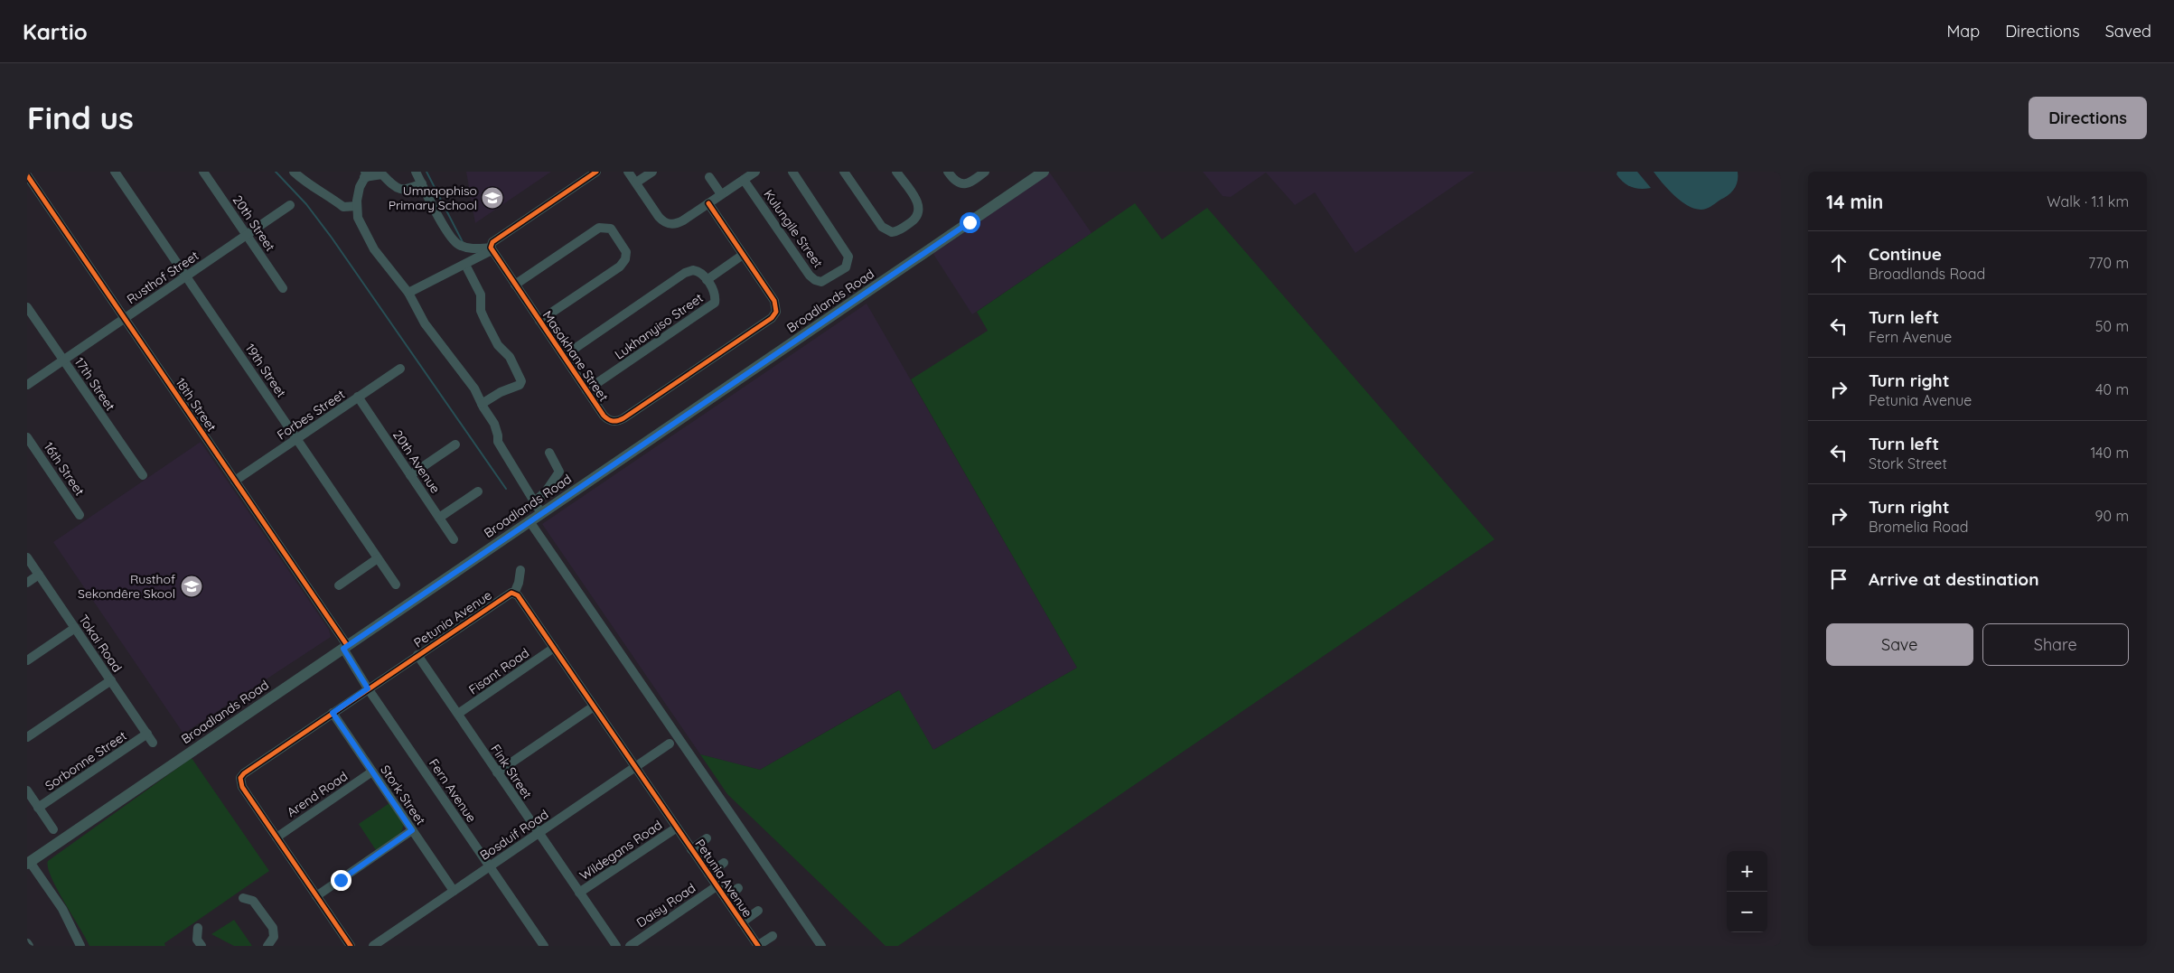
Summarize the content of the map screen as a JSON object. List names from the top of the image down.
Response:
{
  "streets": {
    "main road": ["Broadlands Road"],
    "street": [
      "20th Street",
      "Kulungile Street",
      "Rusthof Street",
      "Lukhanyiso Street",
      "Masakhane Street",
      "19th Street",
      "17th Street",
      "18th Street",
      "Forbes Street",
      "20th Avenue",
      "16th Street",
      "Petunia Avenue",
      "Tokai Road",
      "Fisant Road",
      "Sorbonne Street",
      "Fink Street",
      "Fern Avenue",
      "Arend Road",
      "Stork Street",
      "Bosduif Road",
      "Wildegans Road",
      "Daisy Road"
    ]
  },
  "crossings": [
    ["20th Street", "Rusthof Street"],
    ["Rusthof Street", "19th Street"],
    ["Rusthof Street", "17th Street"],
    ["Rusthof Street", "18th Street"],
    ["Broadlands Road", "18th Street"],
    ["Broadlands Road", "Fern Avenue"],
    ["Lukhanyiso Street", "Masakhane Street"],
    ["19th Street", "Forbes Street"],
    ["18th Street", "Forbes Street"],
    ["18th Street", "Fern Avenue"],
    ["Forbes Street", "20th Avenue"],
    ["Petunia Avenue", "Fisant Road"],
    ["Petunia Avenue", "Fink Street"],
    ["Petunia Avenue", "Fern Avenue"],
    ["Petunia Avenue", "Arend Road"],
    ["Petunia Avenue", "Stork Street"],
    ["Petunia Avenue", "Bosduif Road"],
    ["Petunia Avenue", "Wildegans Road"],
    ["Petunia Avenue", "Daisy Road"],
    ["Tokai Road", "Sorbonne Street"],
    ["Fisant Road", "Fink Street"],
    ["Fink Street", "Bosduif Road"],
    ["Fink Street", "Wildegans Road"],
    ["Fern Avenue", "Bosduif Road"],
    ["Arend Road", "Stork Street"],
    ["Stork Street", "Bosduif Road"]
  ],
  "places": {
    "school or university": ["Umnqophiso Primary School", "Rusthof Sekondêre Skool"]
  },
  "page": {
    "header": "Kartio",
    "nav": ["Map", "Directions", "Saved"],
    "buttons": [
      "Directions",
      ["Save", "Share"]
    ],
    "title": "Find us",
    "heading": ["14 min", "Walk · 1.1 km"],
    "list": [
      ["Continue", "Broadlands Road", "770 m"],
      ["Turn left", "Fern Avenue", "50 m"],
      ["Turn right", "Petunia Avenue", "40 m"],
      ["Turn left", "Stork Street", "140 m"],
      ["Turn right", "Bromelia Road", "90 m"],
      "Arrive at destination"
    ],
    "map_buttons": ["+", "−"]
  }
}
